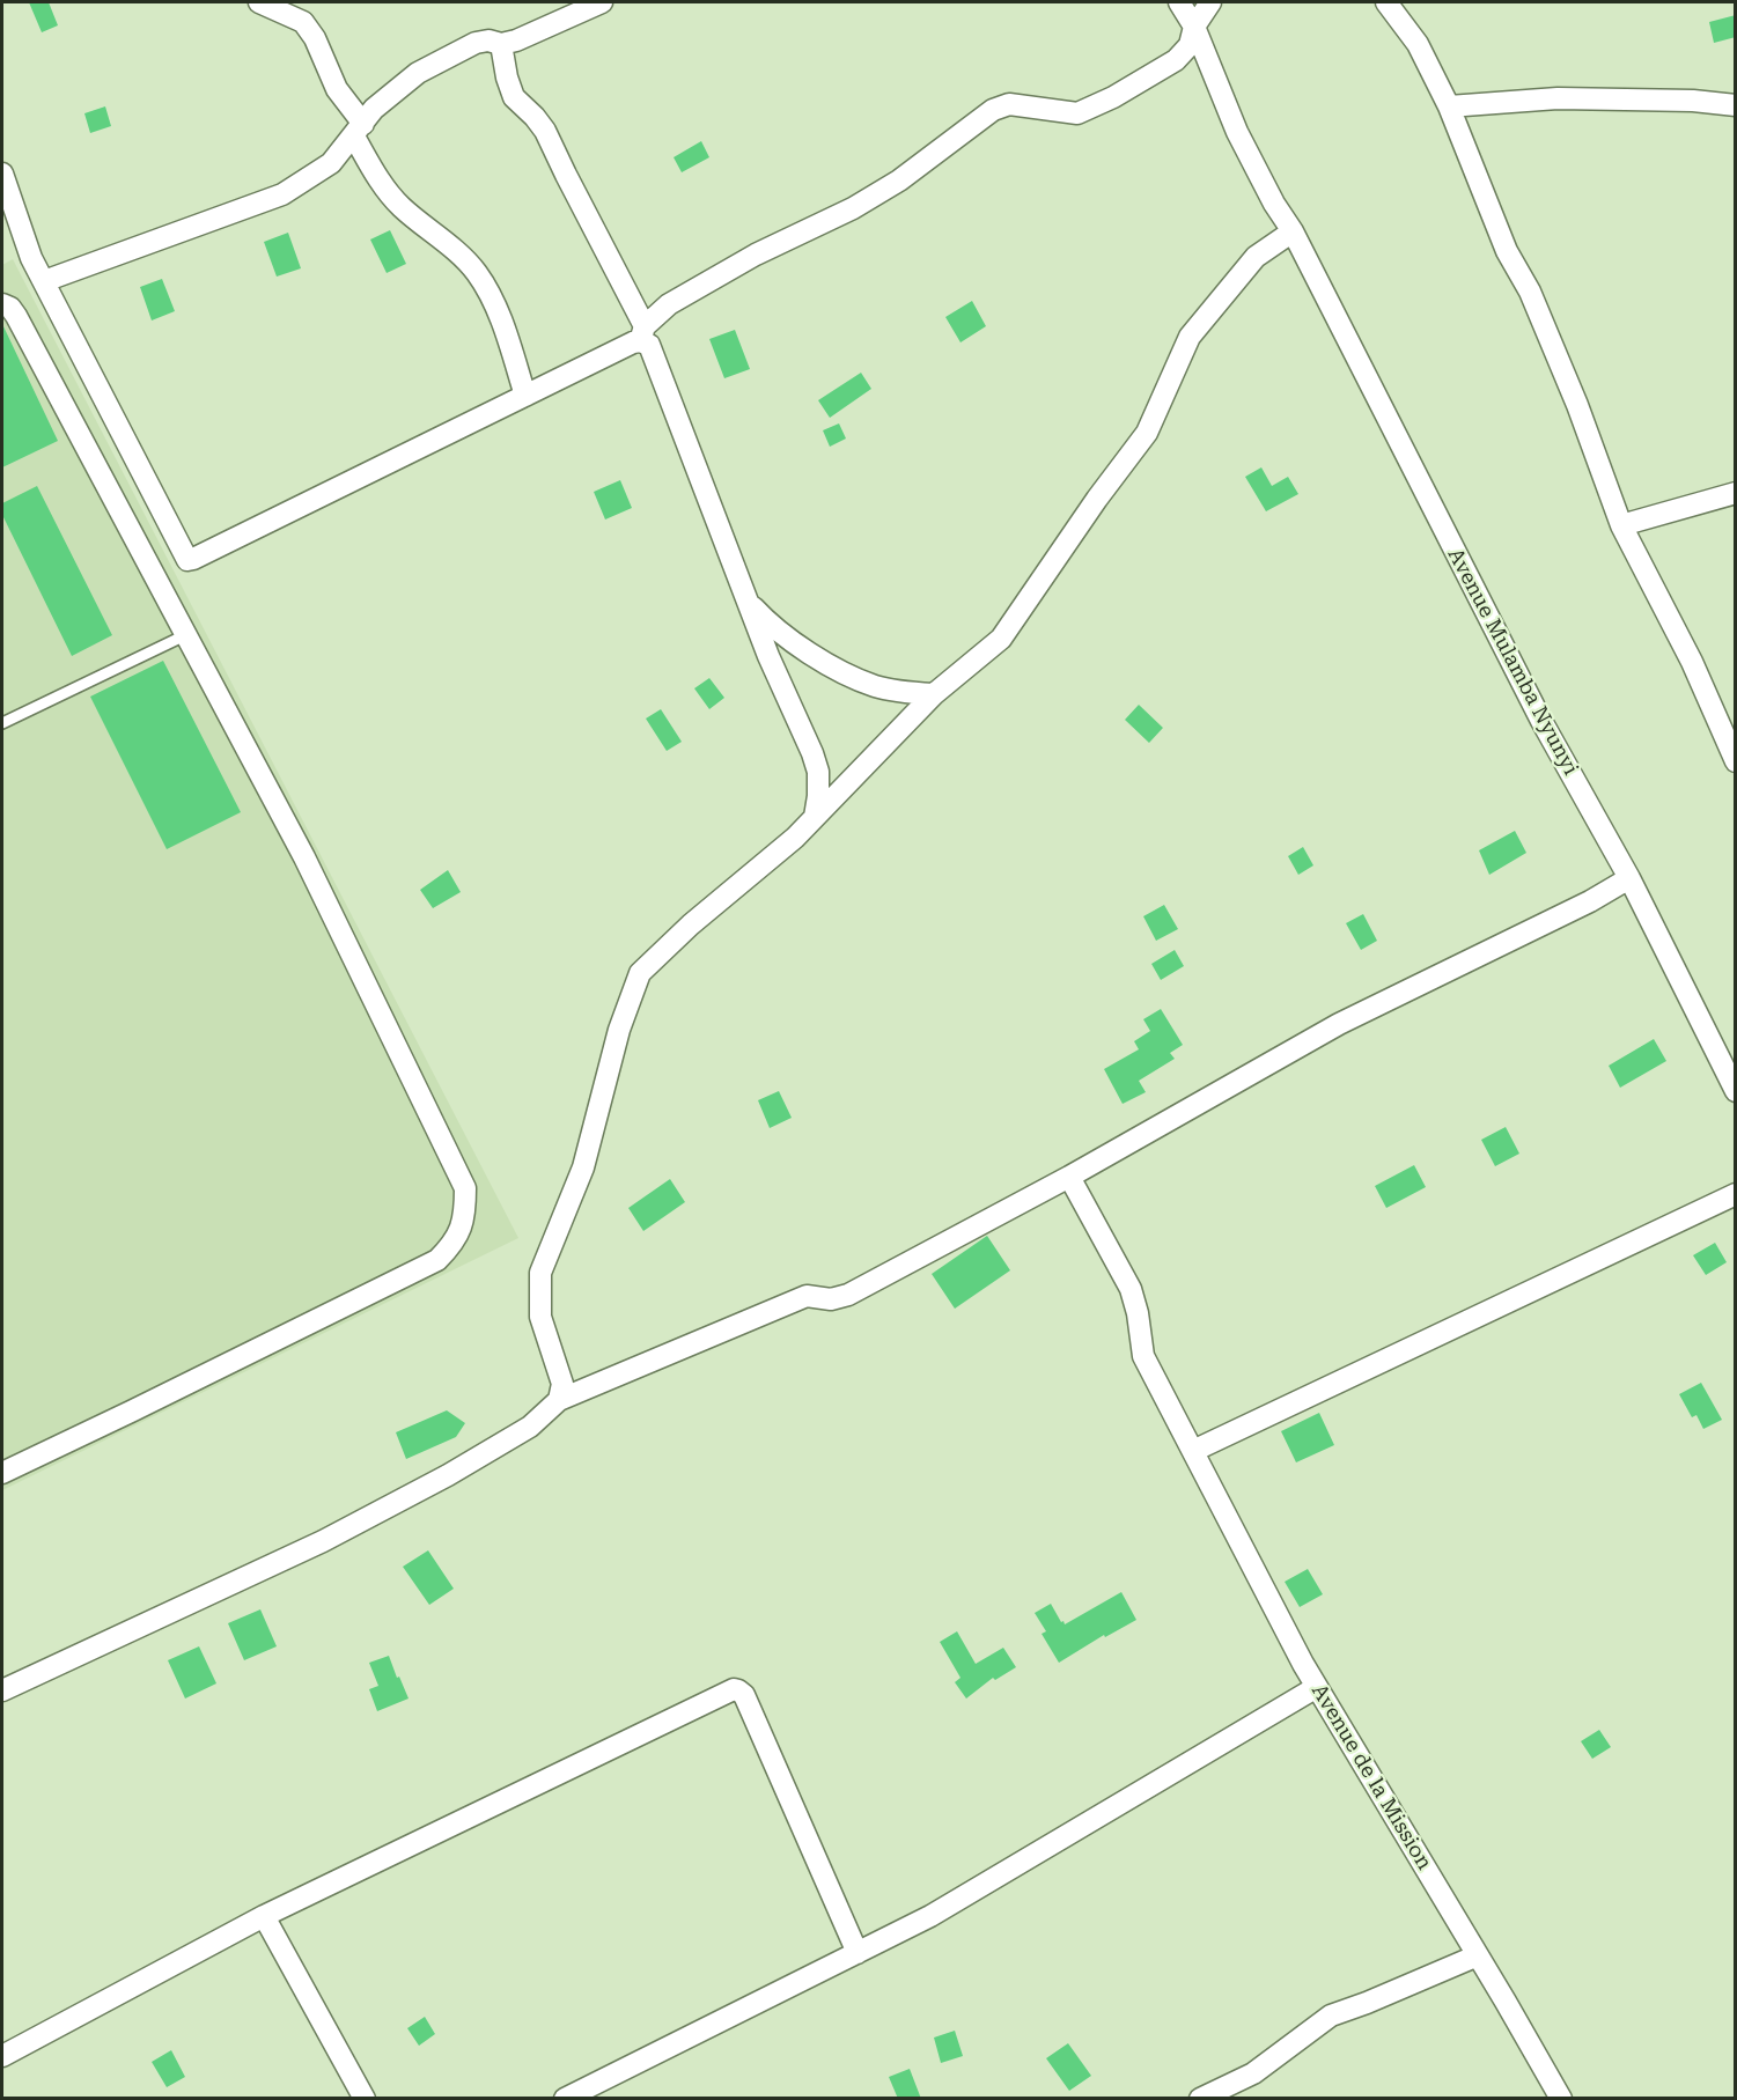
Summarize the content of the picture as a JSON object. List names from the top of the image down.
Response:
{
  "streets": {
    "street": ["Avenue Mulamba Nyunyi", "Avenue de la Mission"]
  }
}
